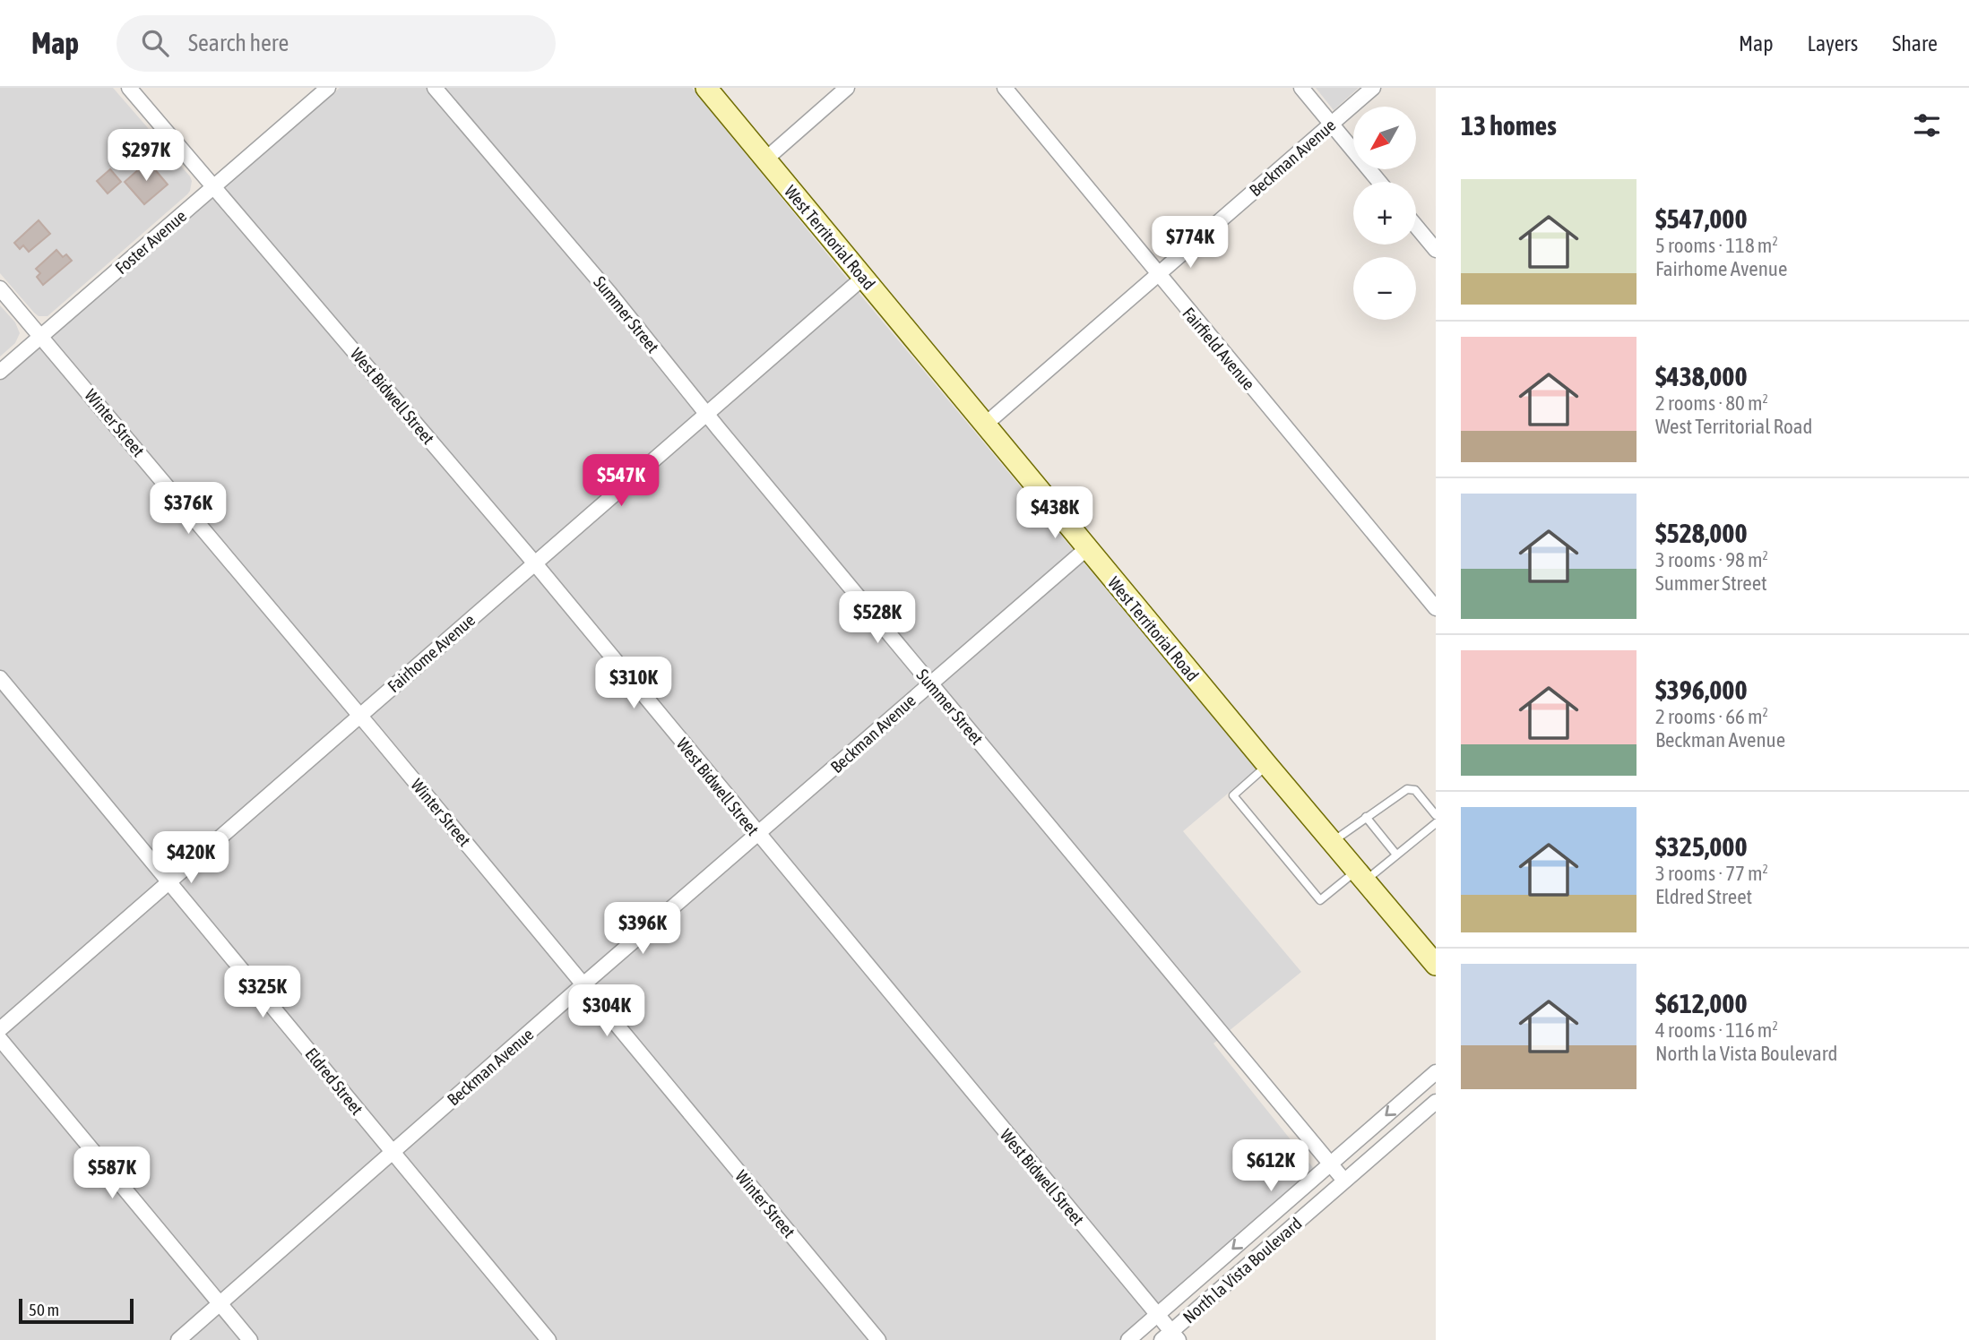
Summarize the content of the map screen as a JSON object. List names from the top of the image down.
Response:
{
  "streets": {
    "street": [
      "Beckman Avenue",
      "West Territorial Road",
      "Foster Avenue",
      "Summer Street",
      "Fairfield Avenue",
      "West Bidwell Street",
      "Winter Street",
      "Fairhome Avenue",
      "Eldred Street",
      "North la Vista Boulevard"
    ]
  },
  "crossings": [
    ["Beckman Avenue", "West Territorial Road"],
    ["Beckman Avenue", "Summer Street"],
    ["Beckman Avenue", "Fairfield Avenue"],
    ["Beckman Avenue", "West Bidwell Street"],
    ["Beckman Avenue", "Winter Street"],
    ["Beckman Avenue", "Eldred Street"],
    ["West Territorial Road", "Fairhome Avenue"],
    ["Foster Avenue", "West Bidwell Street"],
    ["Foster Avenue", "Winter Street"],
    ["Summer Street", "Fairhome Avenue"],
    ["Summer Street", "North la Vista Boulevard"],
    ["West Bidwell Street", "Fairhome Avenue"],
    ["West Bidwell Street", "North la Vista Boulevard"],
    ["Winter Street", "Fairhome Avenue"],
    ["Fairhome Avenue", "Eldred Street"]
  ],
  "scale_bar": "50 m",
  "north": "bottom left",
  "page": {
    "header": "Map",
    "search": "Search here",
    "nav": ["Map", "Layers", "Share"],
    "heading": "13 homes",
    "map_buttons": ["+", "−"],
    "price": [
      "$297K",
      "$774K",
      "$547K",
      "$376K",
      "$438K",
      "$528K",
      "$310K",
      "$420K",
      "$396K",
      "$325K",
      "$304K",
      "$612K",
      "$587K"
    ],
    "list": [
      {
        "name": "$547,000",
        "note": "5 rooms · 118 m² · Fairhome Avenue"
      },
      {
        "name": "$438,000",
        "note": "2 rooms · 80 m² · West Territorial Road"
      },
      {
        "name": "$528,000",
        "note": "3 rooms · 98 m² · Summer Street"
      },
      {
        "name": "$396,000",
        "note": "2 rooms · 66 m² · Beckman Avenue"
      },
      {
        "name": "$325,000",
        "note": "3 rooms · 77 m² · Eldred Street"
      },
      {
        "name": "$612,000",
        "note": "4 rooms · 116 m² · North la Vista Boulevard"
      }
    ],
    "scale": "50 m"
  }
}
